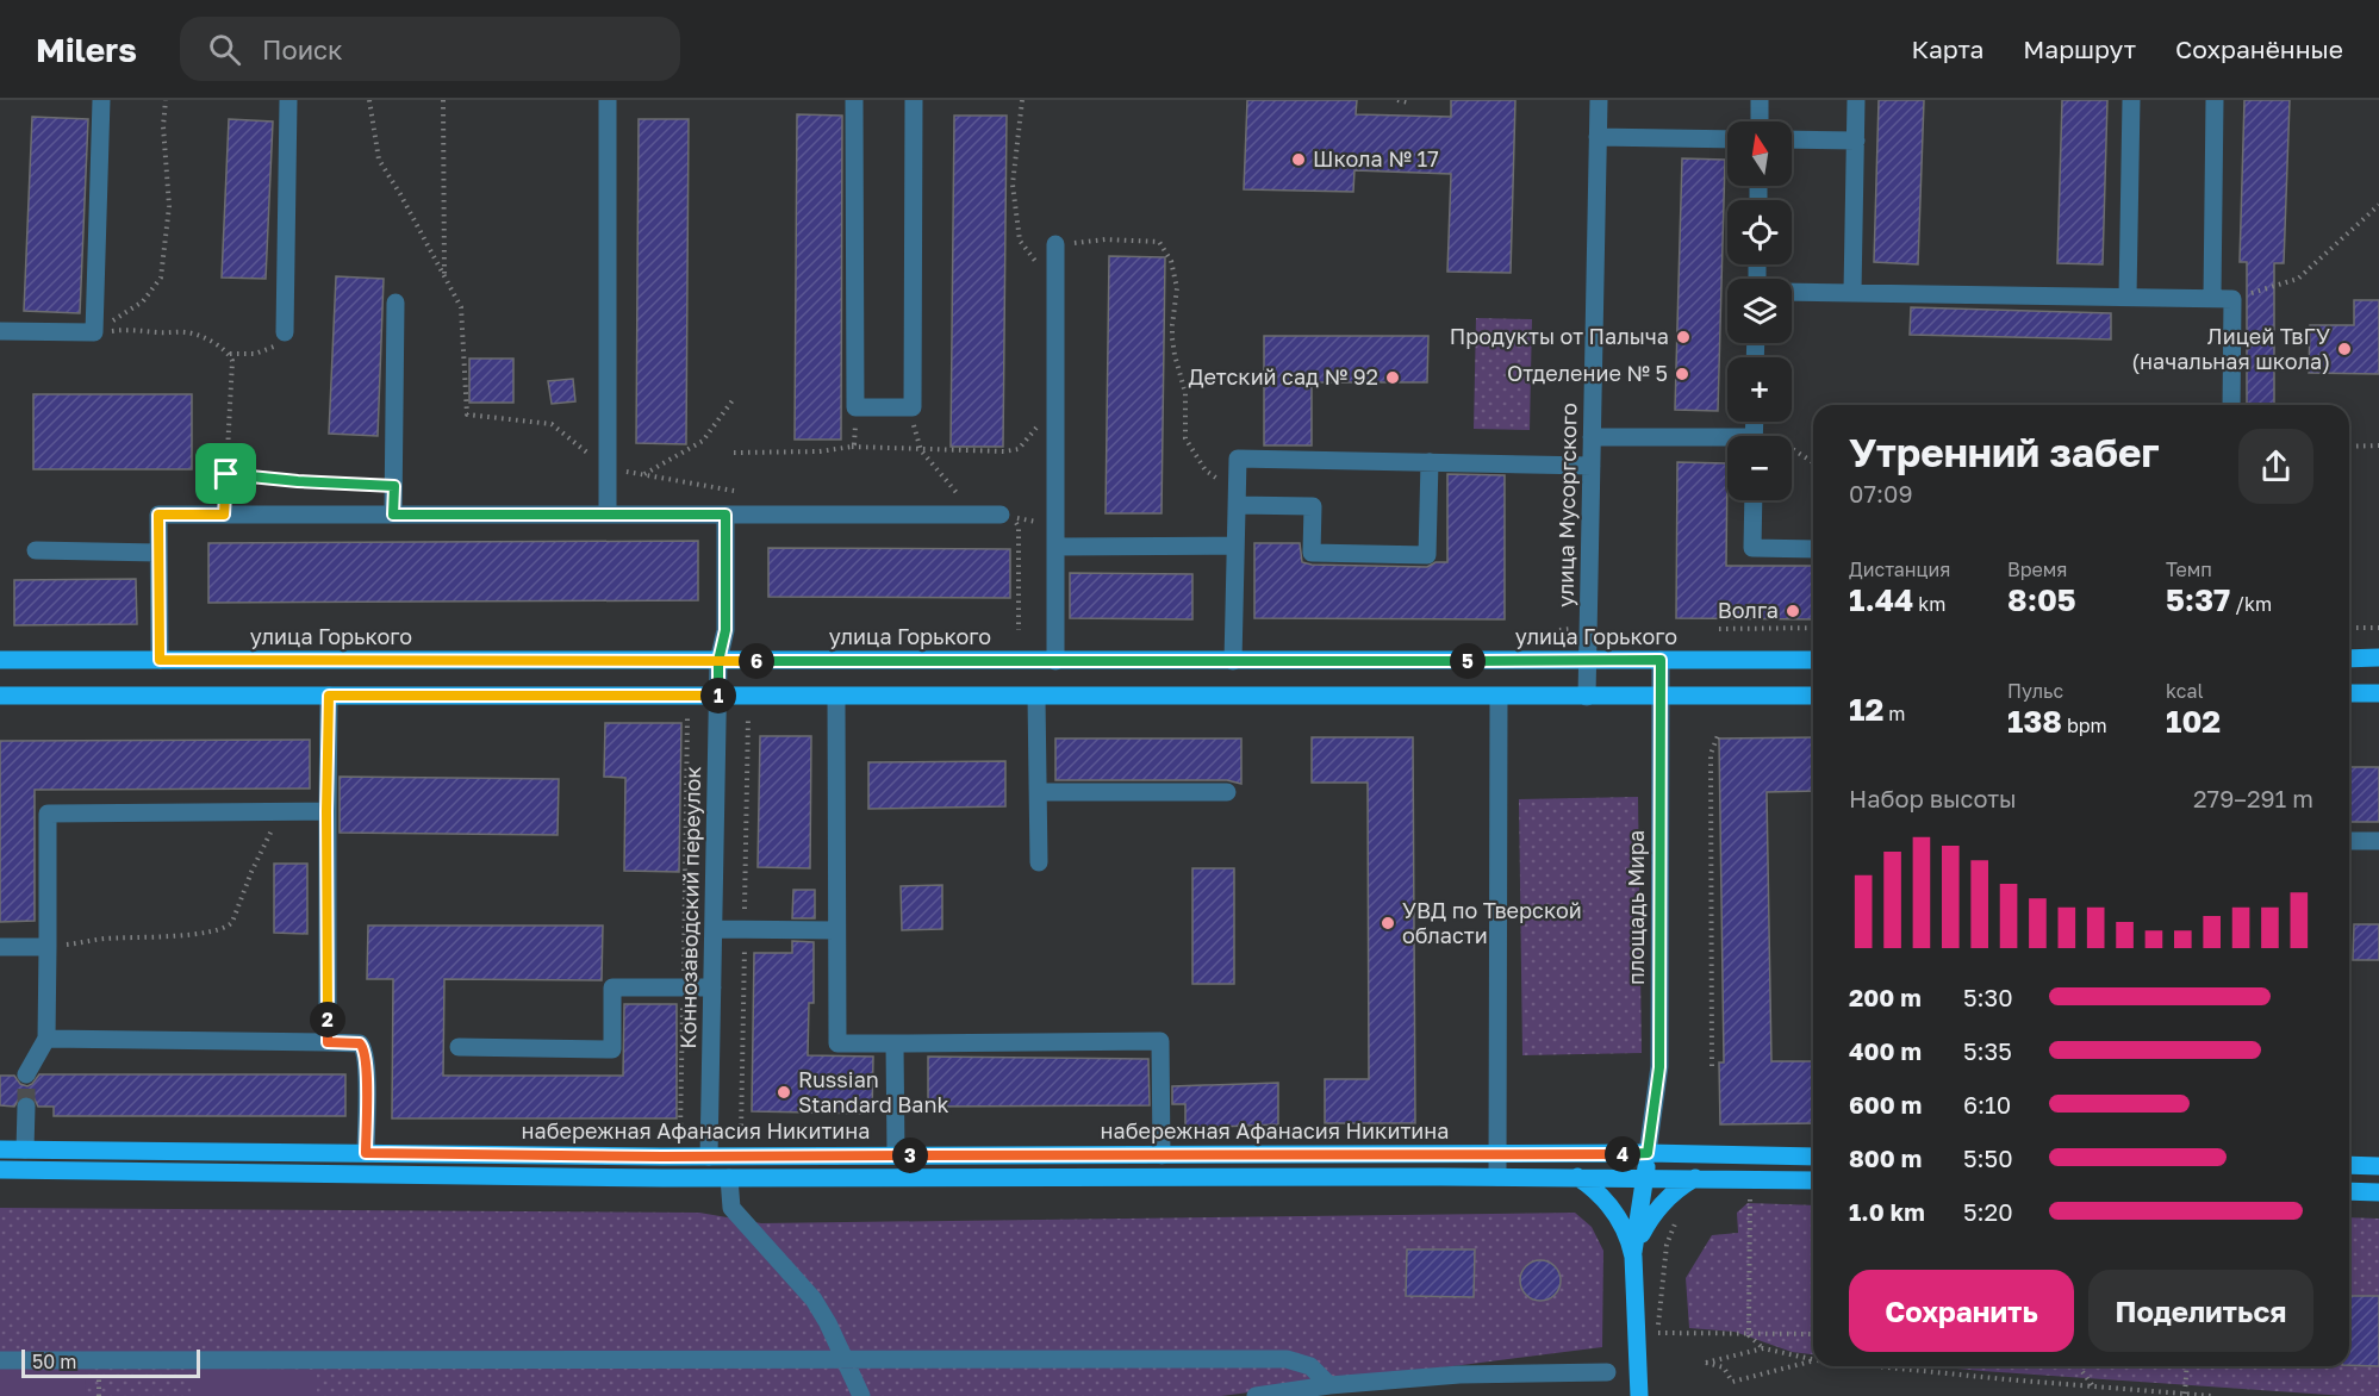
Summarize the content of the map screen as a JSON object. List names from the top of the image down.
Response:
{
  "streets": {
    "main road": ["улица Горького", "набережная Афанасия Никитина"],
    "street": ["улица Мусоргского", "Коннозаводский переулок", "площадь Мира"]
  },
  "crossings": [
    ["улица Мусоргского", "улица Горького"],
    ["улица Горького", "Коннозаводский переулок"],
    ["улица Горького", "площадь Мира"],
    ["Коннозаводский переулок", "набережная Афанасия Никитина"],
    ["площадь Мира", "набережная Афанасия Никитина"]
  ],
  "places": [
    "Школа № 17",
    "Продукты от Палыча",
    "Лицей ТвГУ (начальная школа)",
    "Отделение № 5",
    "Детский сад № 92",
    "Волга",
    "УВД по Тверской области",
    "Russian Standard Bank"
  ],
  "scale_bar": "50 m",
  "north": "top",
  "page": {
    "header": "Milers",
    "search": "Поиск",
    "nav": ["Карта", "Маршрут", "Сохранённые"],
    "map_buttons": ["+", "−"],
    "heading": ["Утренний забег", "07:09"],
    "stats": [
      ["Дистанция", "1.44 km"],
      ["Время", "8:05"],
      ["Темп", "5:37 /km"],
      ["12 m"],
      ["Пульс", "138 bpm"],
      ["kcal", "102"]
    ],
    "pins": [
      "5",
      "6",
      "1",
      "2",
      "4",
      "3"
    ],
    "chart": ["Набор высоты", "279–291 m"],
    "list": [
      {
        "name": "200 m",
        "note": "5:30"
      },
      {
        "name": "400 m",
        "note": "5:35"
      },
      {
        "name": "600 m",
        "note": "6:10"
      },
      {
        "name": "800 m",
        "note": "5:50"
      },
      {
        "name": "1.0 km",
        "note": "5:20"
      }
    ],
    "buttons": ["Сохранить", "Поделиться"],
    "scale": "50 m"
  }
}
